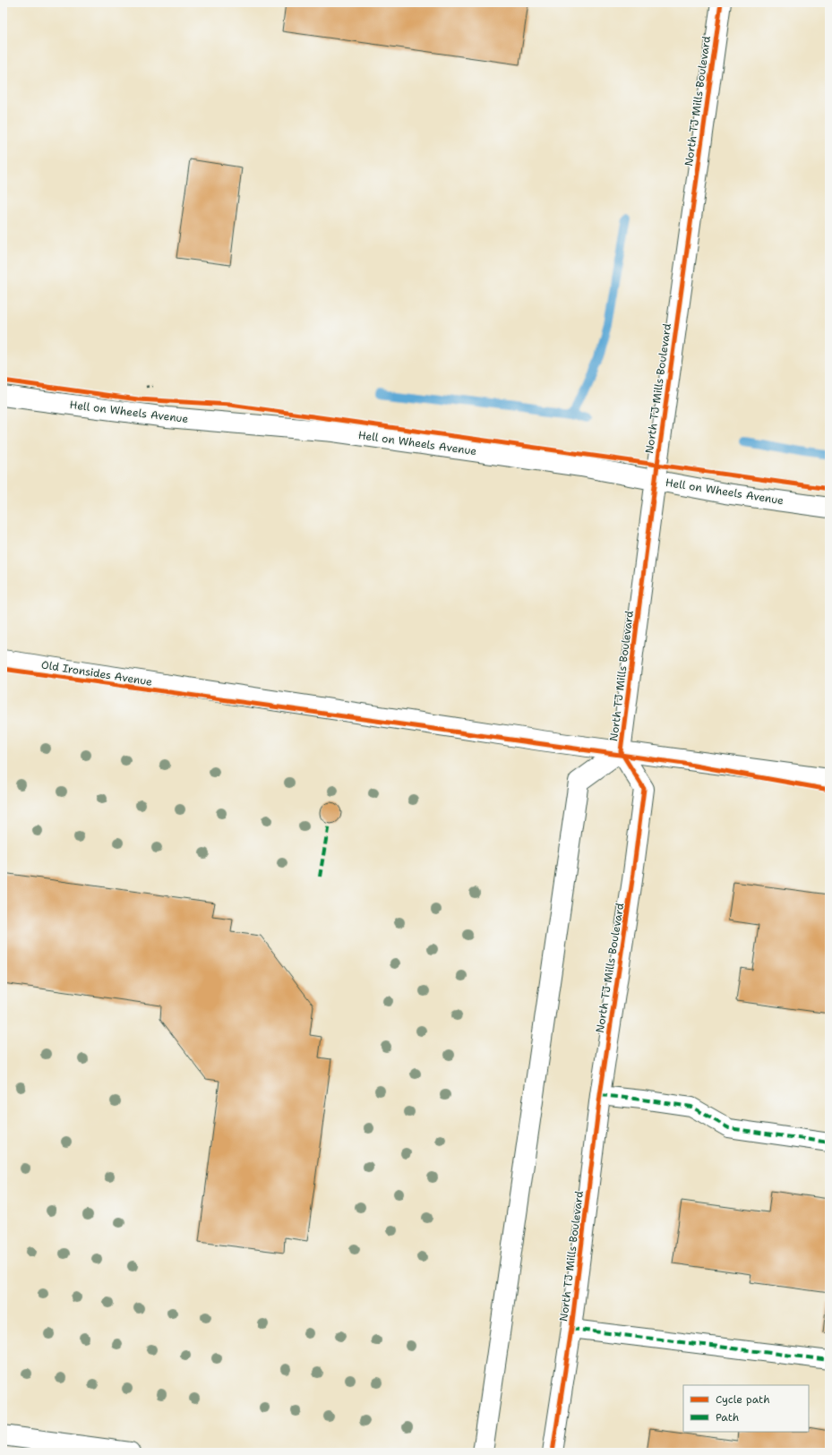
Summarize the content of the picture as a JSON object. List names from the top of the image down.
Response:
{
  "streets": {
    "street": ["North TJ Mills Boulevard", "Hell on Wheels Avenue", "Old Ironsides Avenue"]
  },
  "crossings": [
    ["North TJ Mills Boulevard", "Hell on Wheels Avenue"],
    ["North TJ Mills Boulevard", "Old Ironsides Avenue"]
  ],
  "legend": ["Cycle path", "Path"]
}
